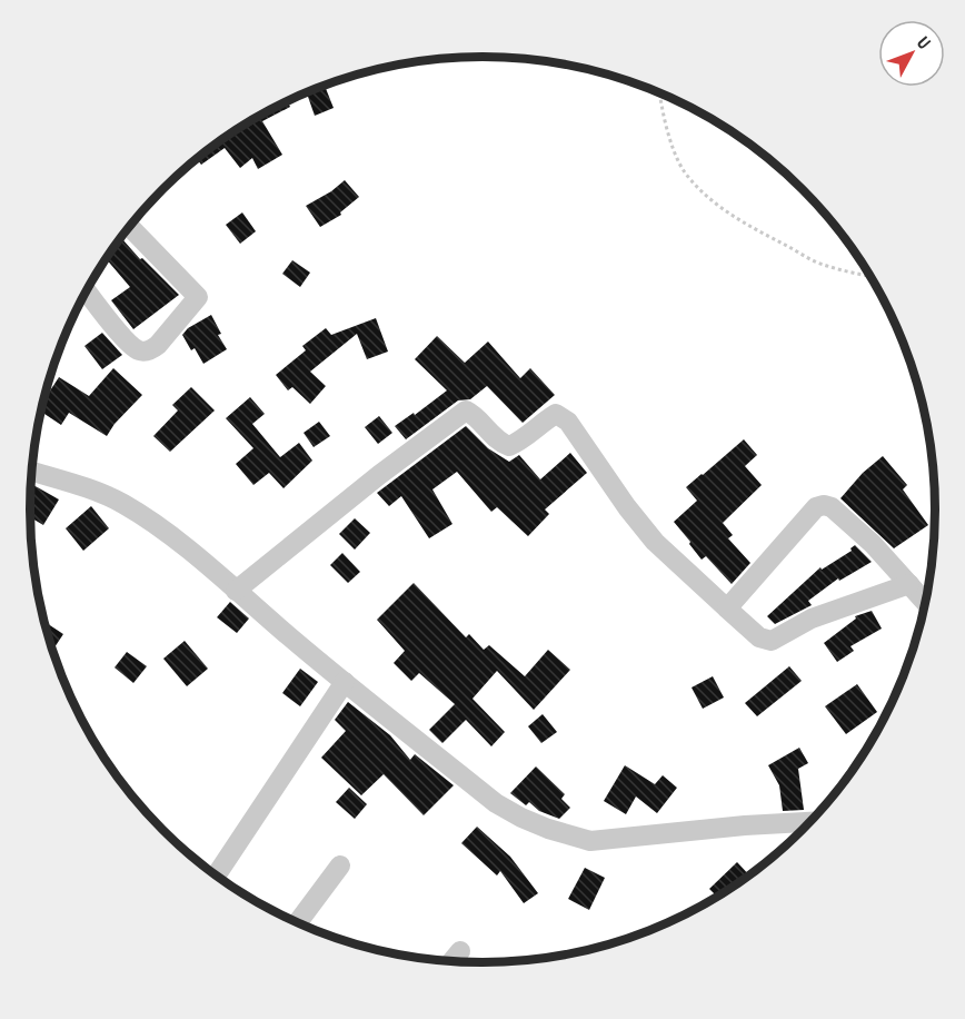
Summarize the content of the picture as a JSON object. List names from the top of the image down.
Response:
{
  "north": "top right"
}
